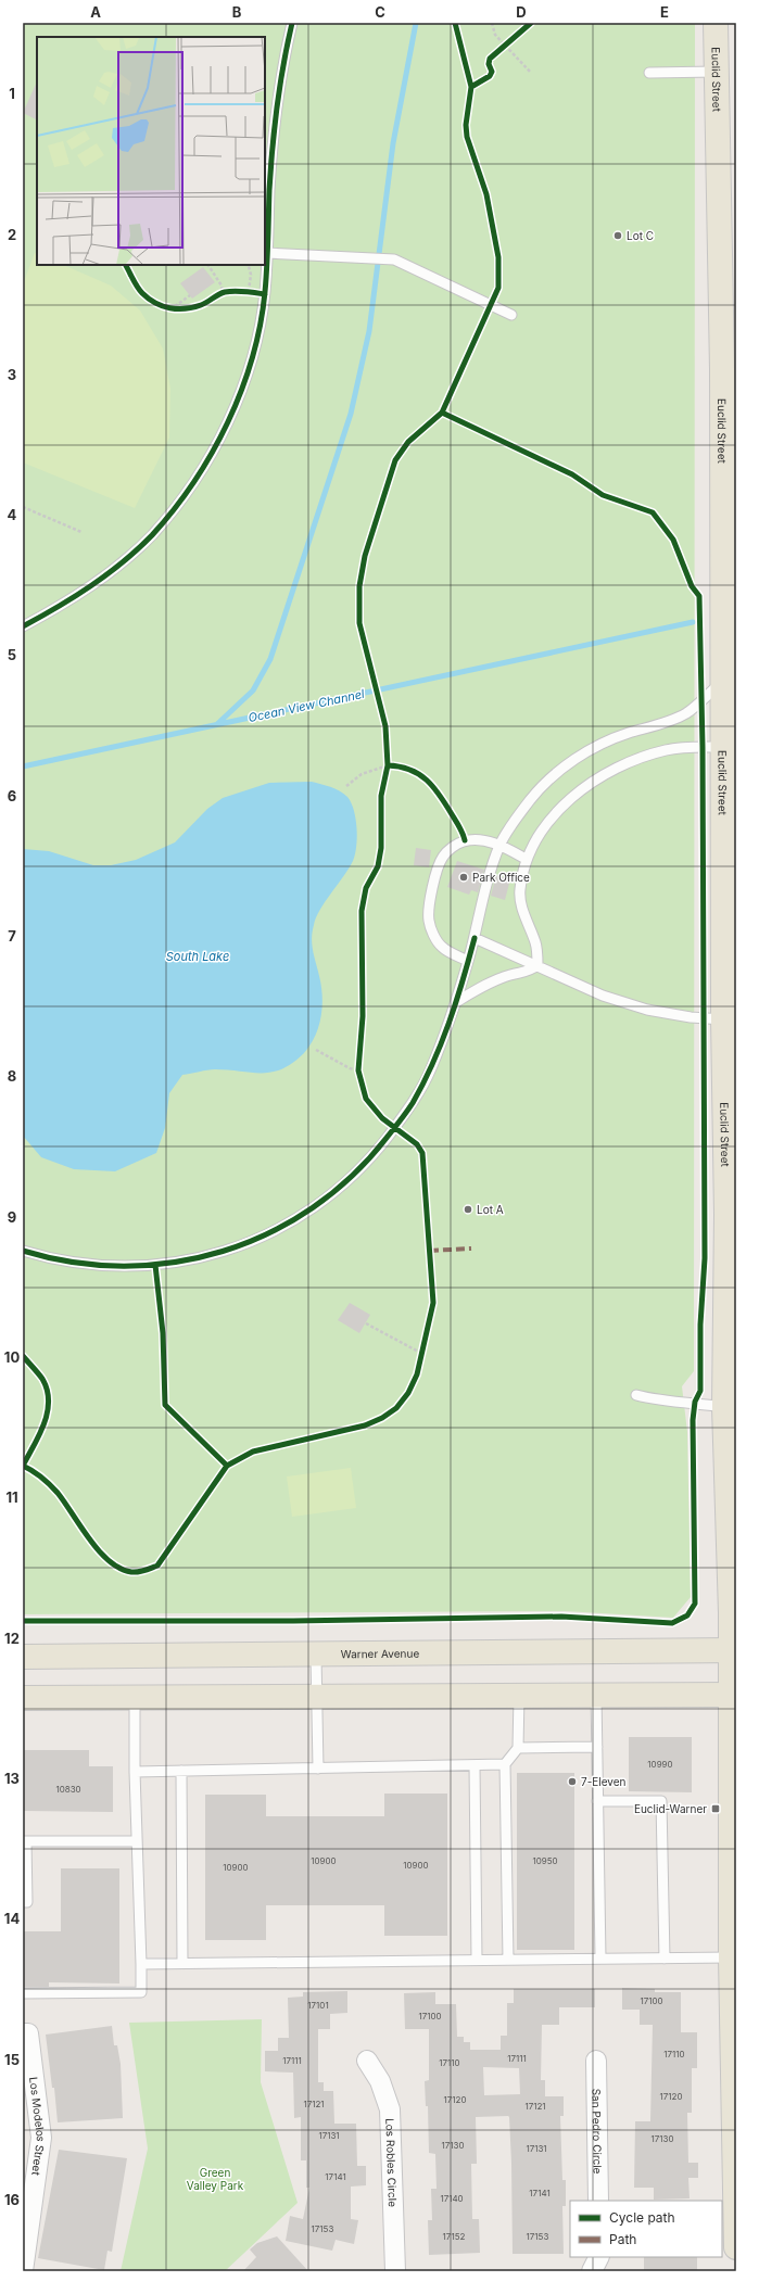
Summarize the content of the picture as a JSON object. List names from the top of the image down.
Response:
{
  "streets": {
    "main road": ["Euclid Street", "Warner Avenue"],
    "street": ["Los Modelos Street", "San Pedro Circle", "Los Robles Circle"]
  },
  "crossings": [
    ["Euclid Street", "Warner Avenue"]
  ],
  "water": ["Ocean View Channel", "South Lake"],
  "parks": ["Green Valley Park"],
  "places": {
    "other": [
      "Lot C",
      "Park Office",
      "Lot A",
      "7-Eleven"
    ],
    "transit": ["Euclid-Warner"]
  },
  "house_numbers": [
    "10990",
    "10830",
    "10900",
    "10950",
    "10900",
    "10900",
    "17100",
    "17101",
    "17100",
    "17110",
    "17111",
    "17111",
    "17110",
    "17120",
    "17120",
    "17121",
    "17121",
    "17131",
    "17130",
    "17130",
    "17131",
    "17141",
    "17141",
    "17140",
    "17153",
    "17152",
    "17153"
  ],
  "legend": ["Cycle path", "Path"],
  "grid": {
    "columns": [
      "A",
      "B",
      "C",
      "D",
      "E"
    ],
    "rows": [
      "1",
      "2",
      "3",
      "4",
      "5",
      "6",
      "7",
      "8",
      "9",
      "10",
      "11",
      "12",
      "13",
      "14",
      "15",
      "16"
    ]
  }
}
